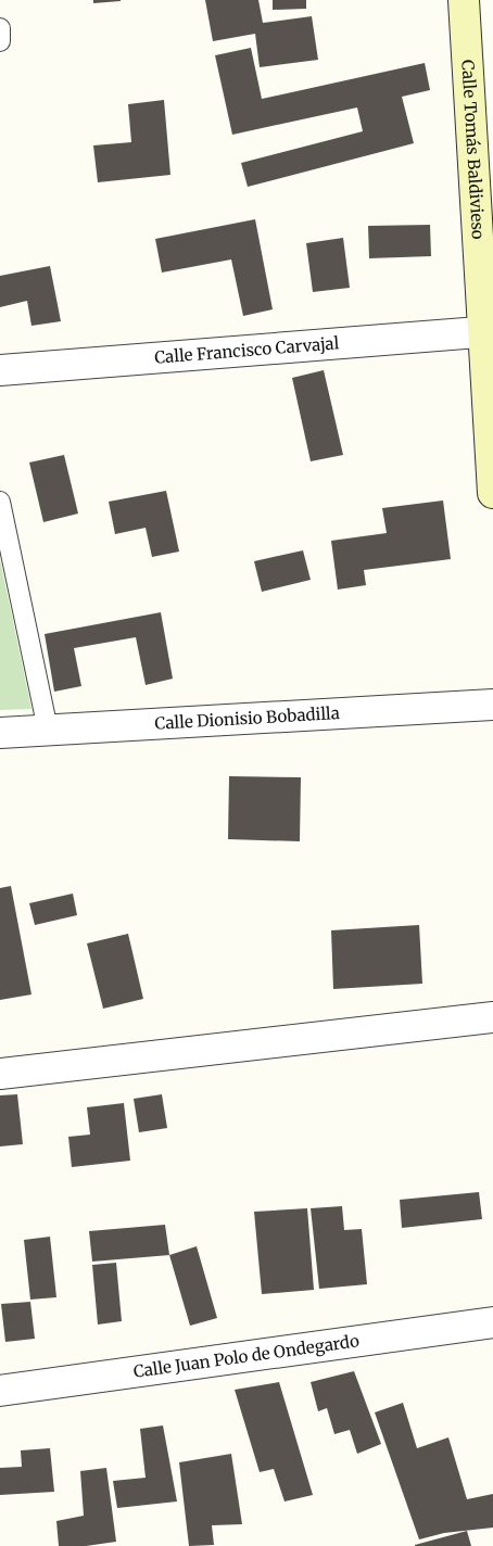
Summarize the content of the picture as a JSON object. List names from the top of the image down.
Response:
{
  "streets": {
    "street": [
      "Calle Tomás Baldivieso",
      "Calle Francisco Carvajal",
      "Calle Dionisio Bobadilla",
      "Calle Juan Polo de Ondegardo"
    ]
  },
  "crossings": [
    ["Calle Tomás Baldivieso", "Calle Francisco Carvajal"]
  ]
}
